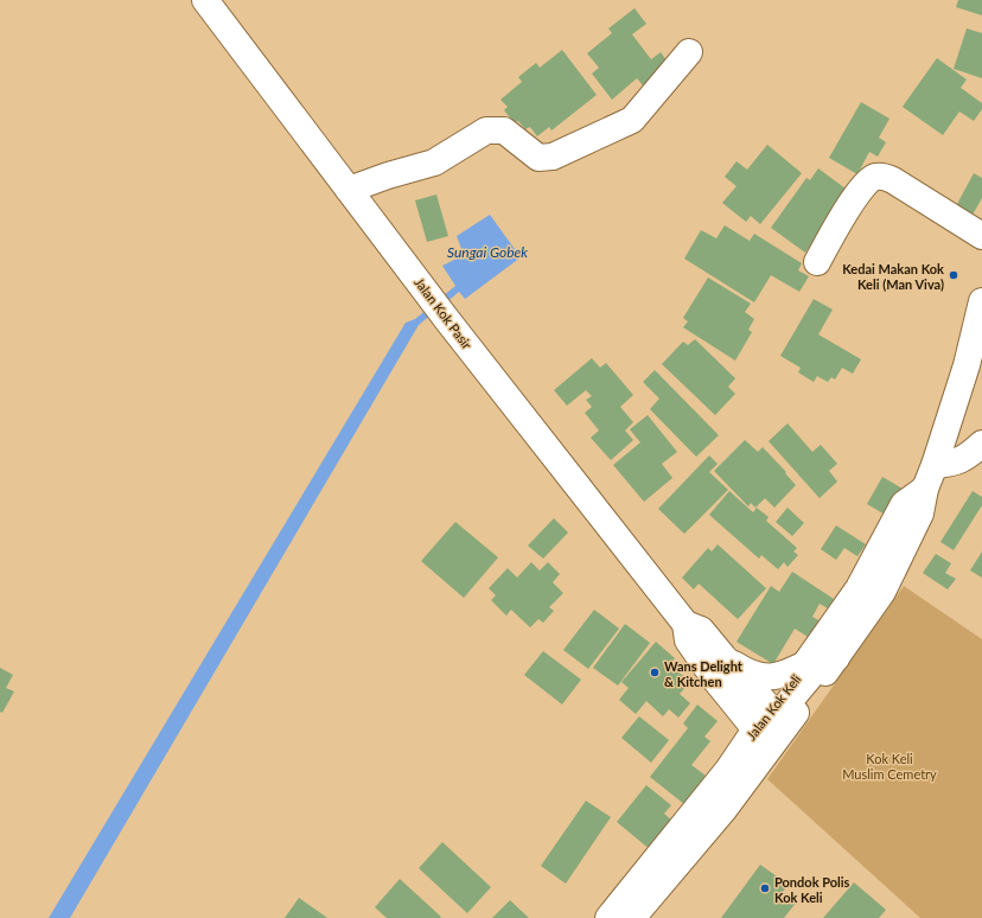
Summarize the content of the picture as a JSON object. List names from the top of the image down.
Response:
{
  "streets": {
    "street": ["Jalan Kok Pasir", "Jalan Kok Keli"]
  },
  "crossings": [
    ["Jalan Kok Pasir", "Jalan Kok Keli"]
  ],
  "water": ["Sungai Gobek"],
  "parks": ["Kok Keli Muslim Cemetry"],
  "places": ["Kedai Makan Kok Keli (Man Viva)", "Wans Delight & Kitchen", "Pondok Polis Kok Keli"]
}
